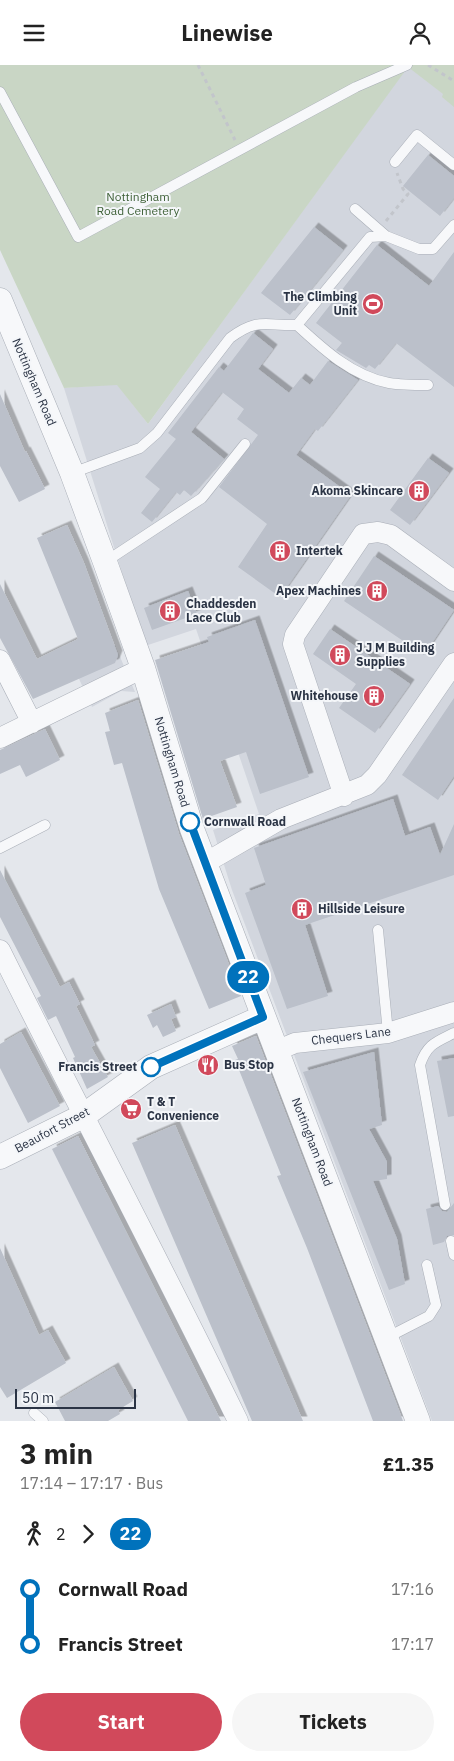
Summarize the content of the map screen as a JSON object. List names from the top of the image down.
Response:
{
  "streets": {
    "street": ["Nottingham Road", "Chequers Lane", "Beaufort Street"]
  },
  "crossings": [
    ["Nottingham Road", "Chequers Lane"],
    ["Nottingham Road", "Beaufort Street"]
  ],
  "parks": ["Nottingham Road Cemetery"],
  "places": {
    "sports": ["The Climbing Unit"],
    "building": [
      "Akoma Skincare",
      "Intertek",
      "Apex Machines",
      "Chaddesden Lace Club",
      "J J M Building Supplies",
      "Whitehouse",
      "Hillside Leisure"
    ],
    "other": ["Cornwall Road", "Francis Street"],
    "restaurant": ["Bus Stop"],
    "supermarket": ["T & T Convenience"]
  },
  "lines": ["bus line 22"],
  "scale_bar": "50 m",
  "page": {
    "header": "Linewise",
    "on_map": "22",
    "scale": "50 m",
    "heading": ["3 min", "17:14 – 17:17 · Bus", "£1.35"],
    "legs": ["2", "22"],
    "list": [
      {
        "name": "Cornwall Road",
        "value": "17:16"
      },
      {
        "name": "Francis Street",
        "value": "17:17"
      }
    ],
    "buttons": ["Start", "Tickets"]
  }
}
